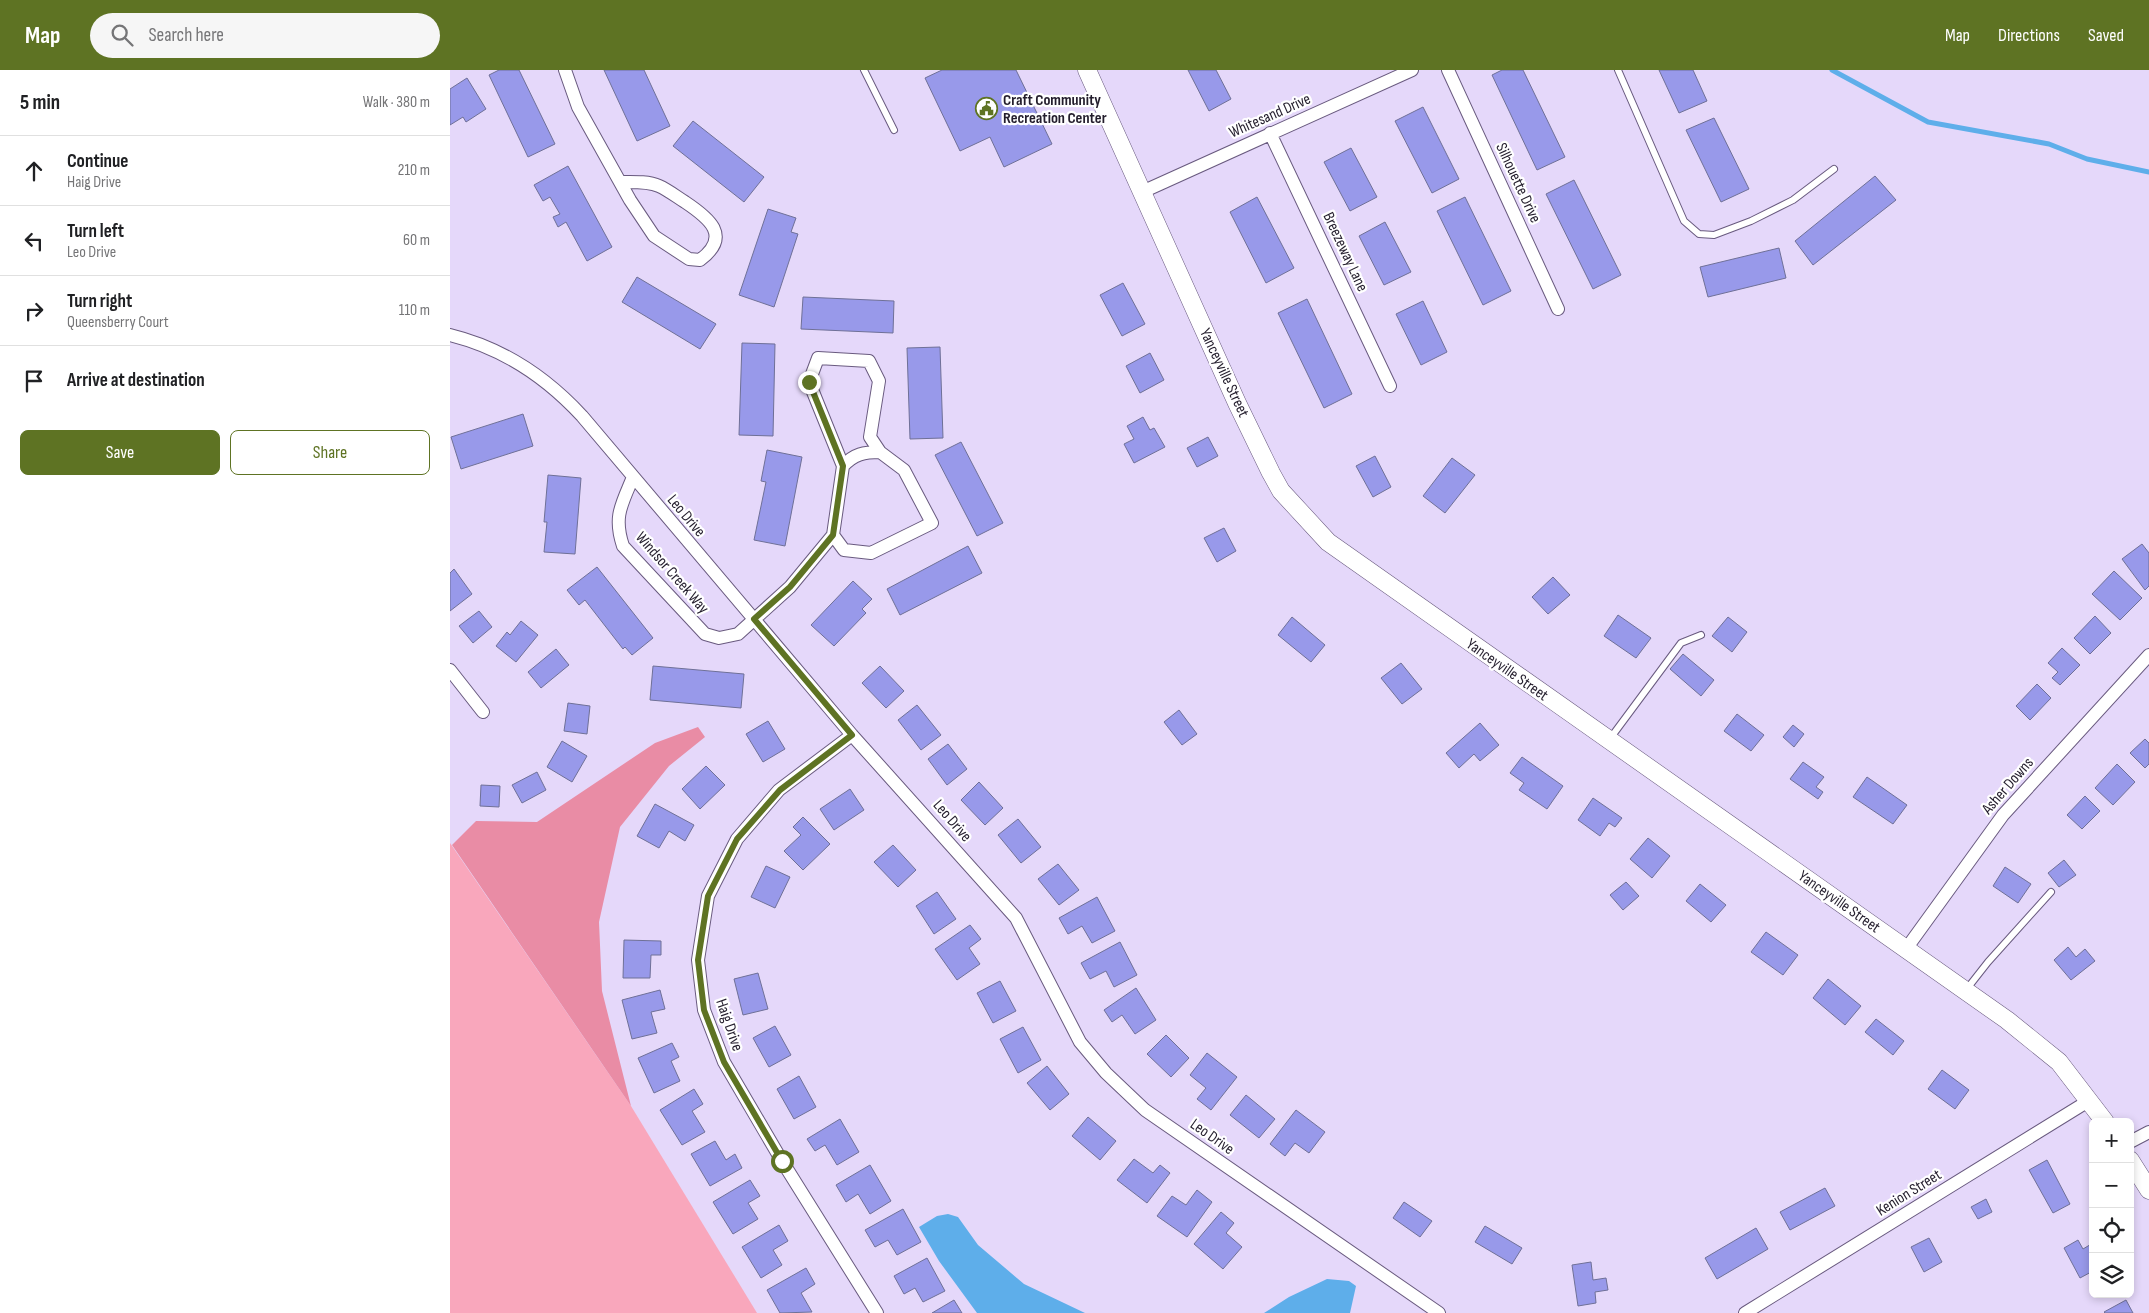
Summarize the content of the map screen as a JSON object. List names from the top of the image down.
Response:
{
  "streets": {
    "main road": ["Yanceyville Street"],
    "street": [
      "Whitesand Drive",
      "Silhouette Drive",
      "Breezeway Lane",
      "Leo Drive",
      "Windsor Creek Way",
      "Asher Downs",
      "Haig Drive",
      "Kenion Street"
    ]
  },
  "crossings": [
    ["Whitesand Drive", "Breezeway Lane"],
    ["Whitesand Drive", "Yanceyville Street"],
    ["Yanceyville Street", "Asher Downs"],
    ["Yanceyville Street", "Kenion Street"],
    ["Leo Drive", "Windsor Creek Way"],
    ["Leo Drive", "Haig Drive"]
  ],
  "places": {
    "public building": ["Craft Community Recreation Center"]
  },
  "page": {
    "header": "Map",
    "search": "Search here",
    "nav": ["Map", "Directions", "Saved"],
    "heading": ["5 min", "Walk · 380 m"],
    "list": [
      ["Continue", "Haig Drive", "210 m"],
      ["Turn left", "Leo Drive", "60 m"],
      ["Turn right", "Queensberry Court", "110 m"],
      "Arrive at destination"
    ],
    "buttons": ["Save", "Share"],
    "map_buttons": ["+", "−"]
  }
}
